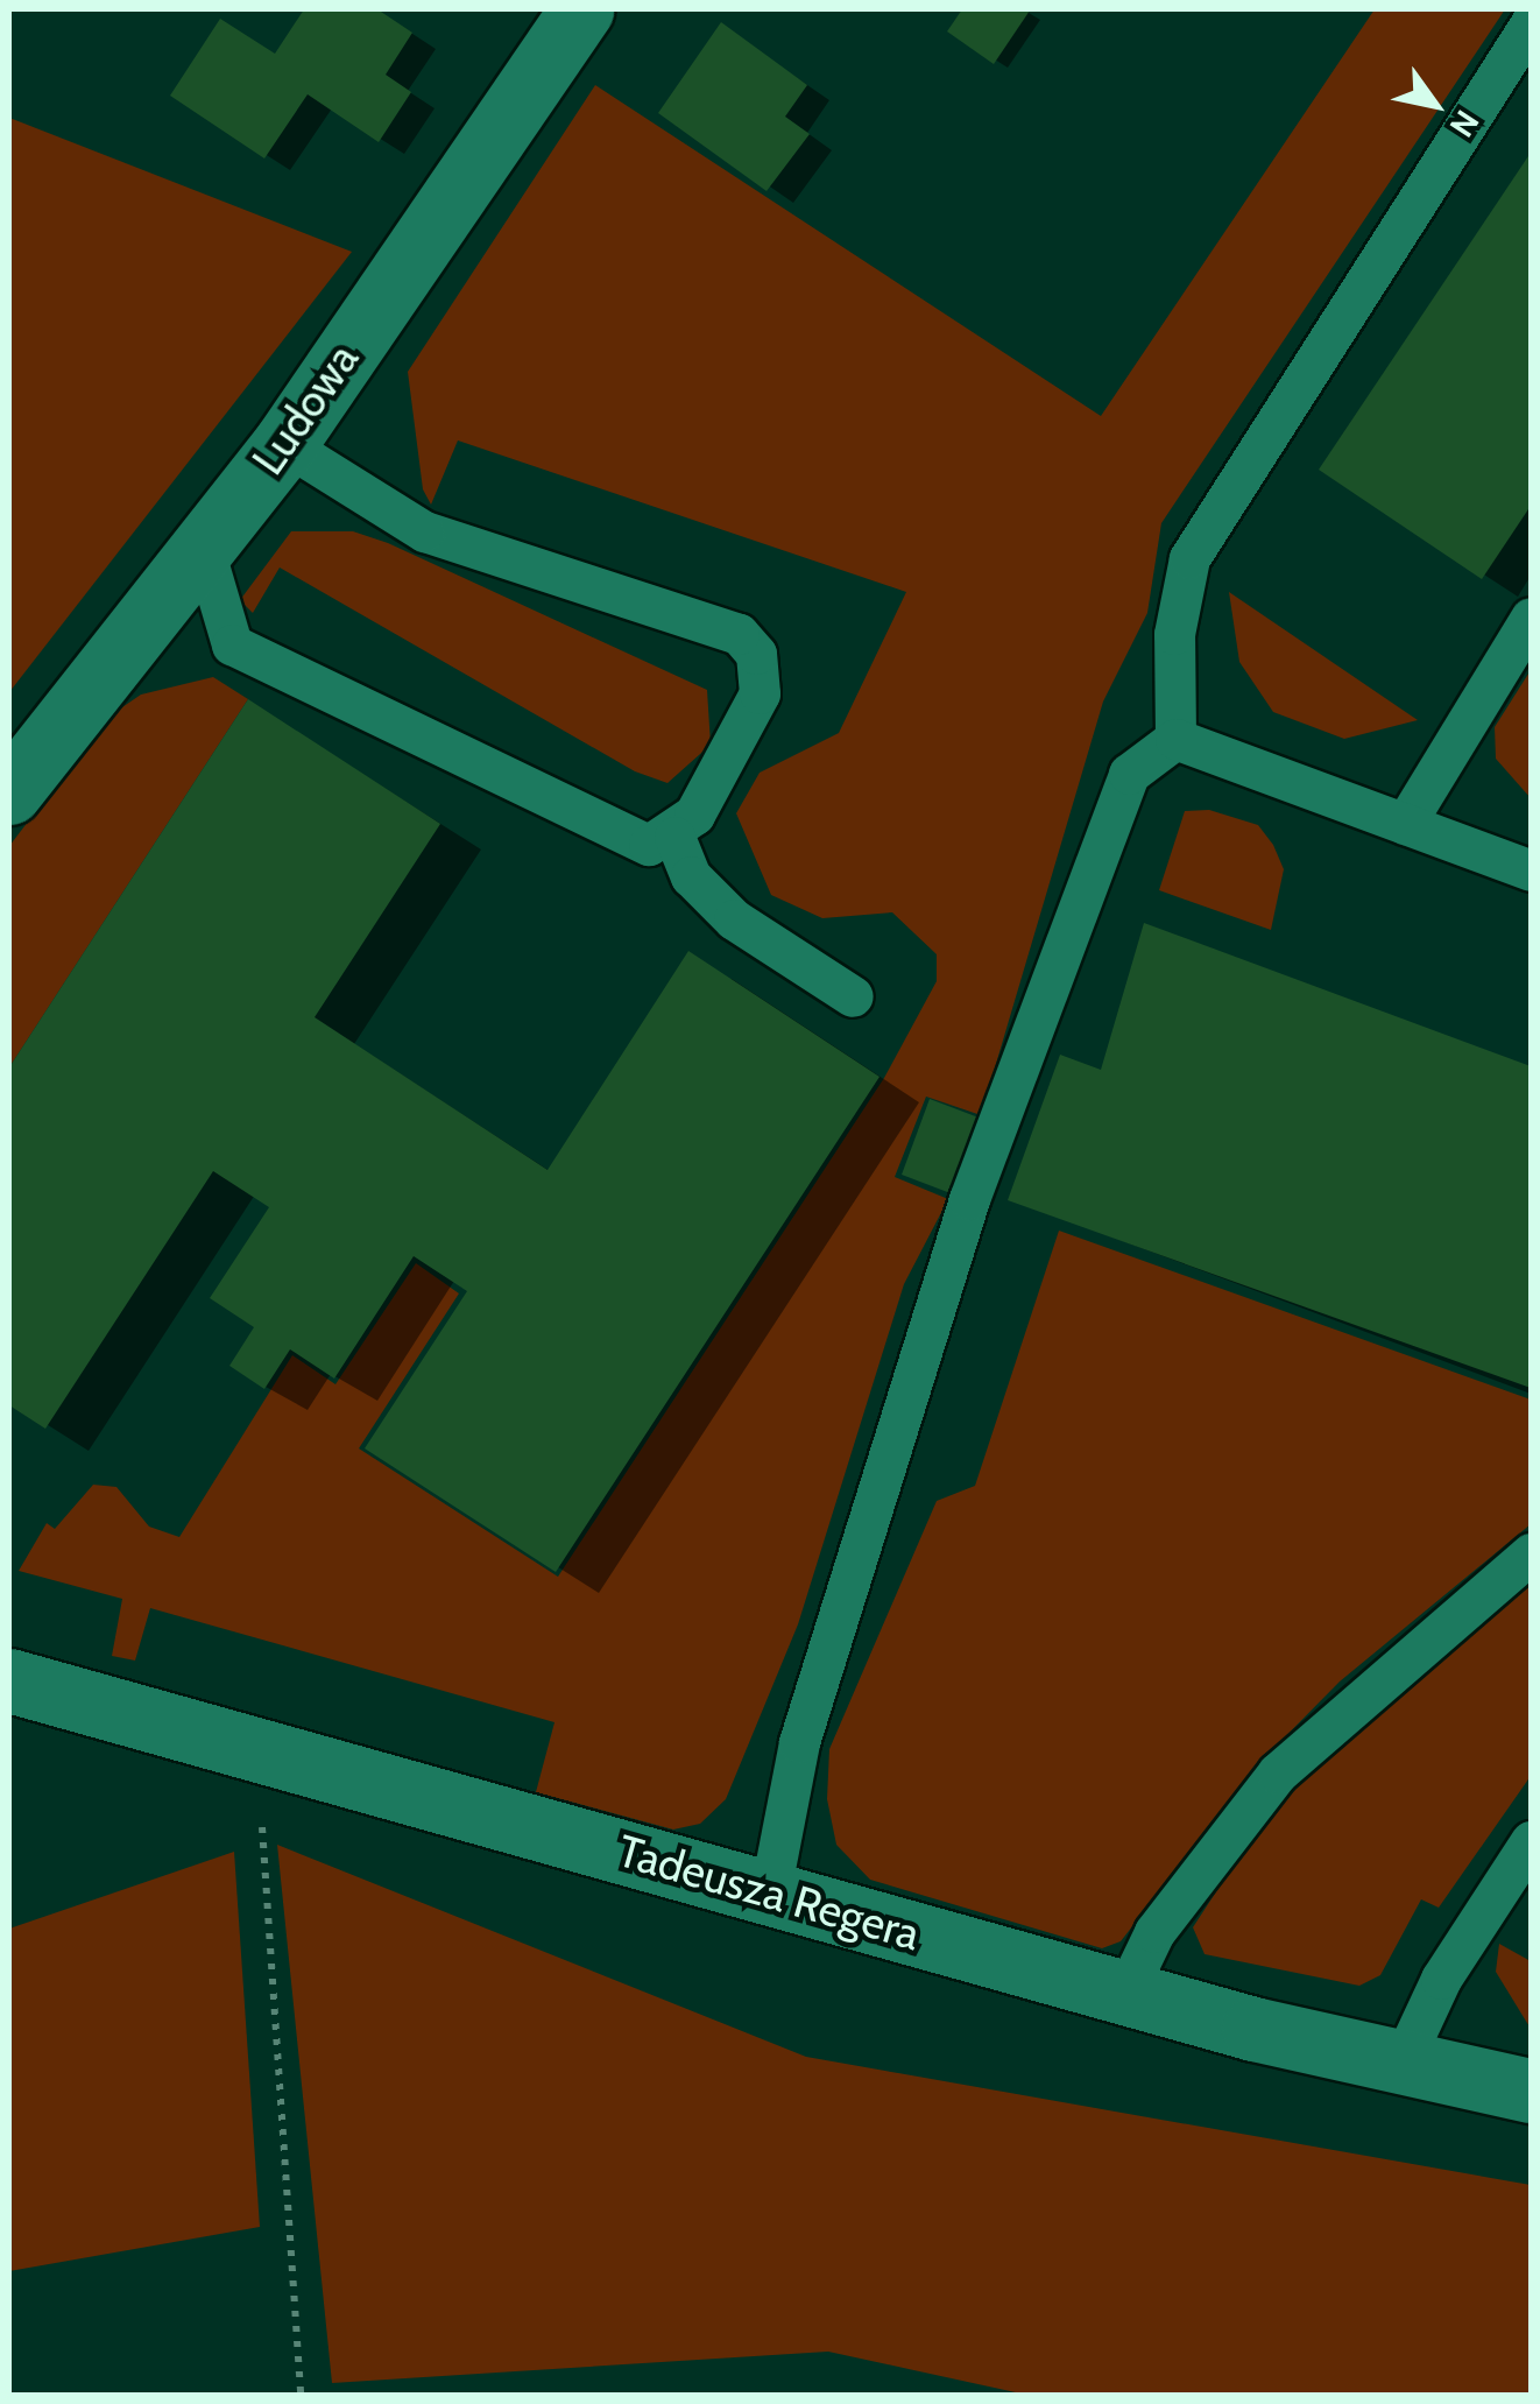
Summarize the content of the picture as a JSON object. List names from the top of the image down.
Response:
{
  "streets": {
    "street": ["Ludowa", "Tadeusza Regera"]
  },
  "north": "bottom right"
}
